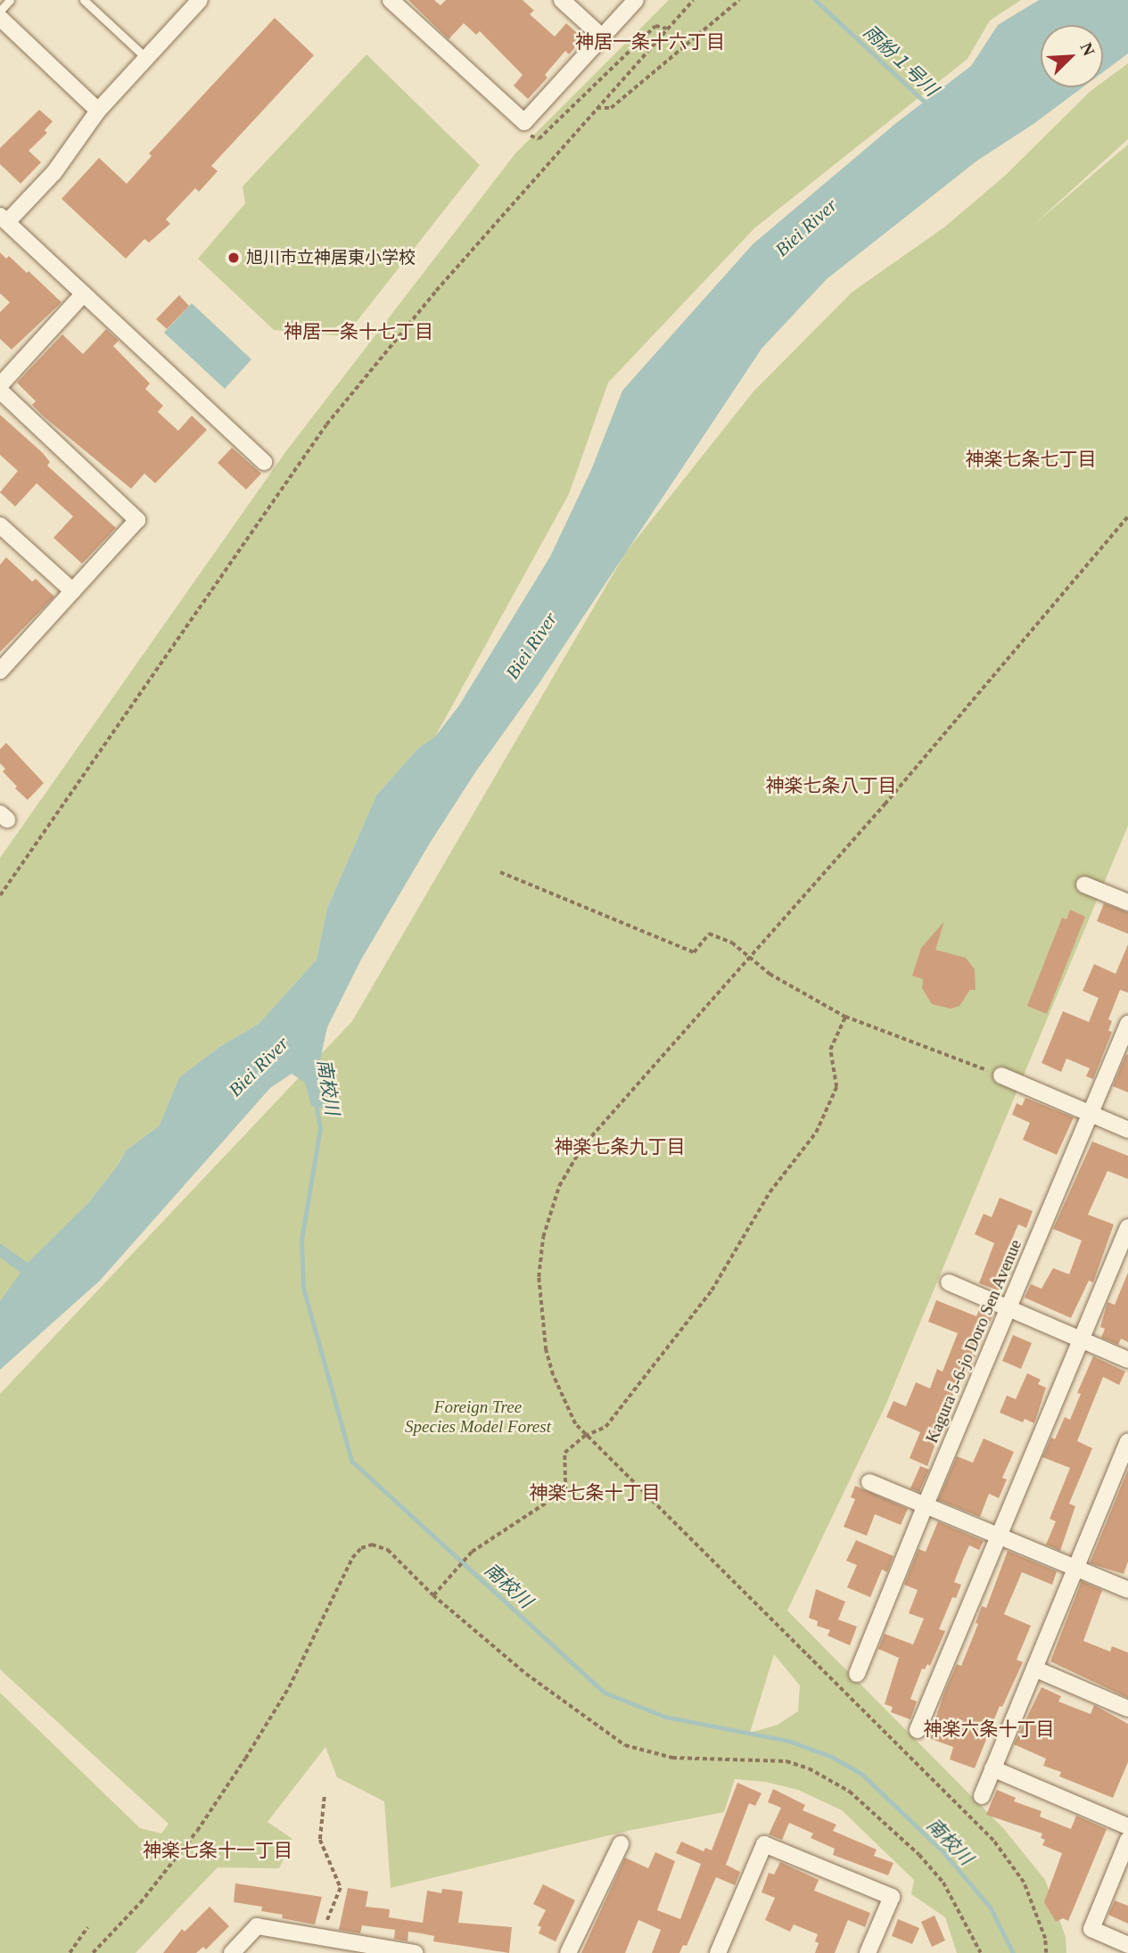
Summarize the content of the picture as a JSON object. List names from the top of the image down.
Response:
{
  "streets": {
    "street": ["Kagura 5-6-jo Doro Sen Avenue"]
  },
  "districts": [
    "神居一条十六丁目",
    "神居一条十七丁目",
    "神楽七条七丁目",
    "神楽七条八丁目",
    "神楽七条九丁目",
    "神楽七条十丁目",
    "神楽六条十丁目",
    "神楽七条十一丁目"
  ],
  "water": ["雨紛１号川", "Biei River", "南校川"],
  "parks": ["Foreign Tree Species Model Forest"],
  "places": ["旭川市立神居東小学校"],
  "north": "top right"
}
